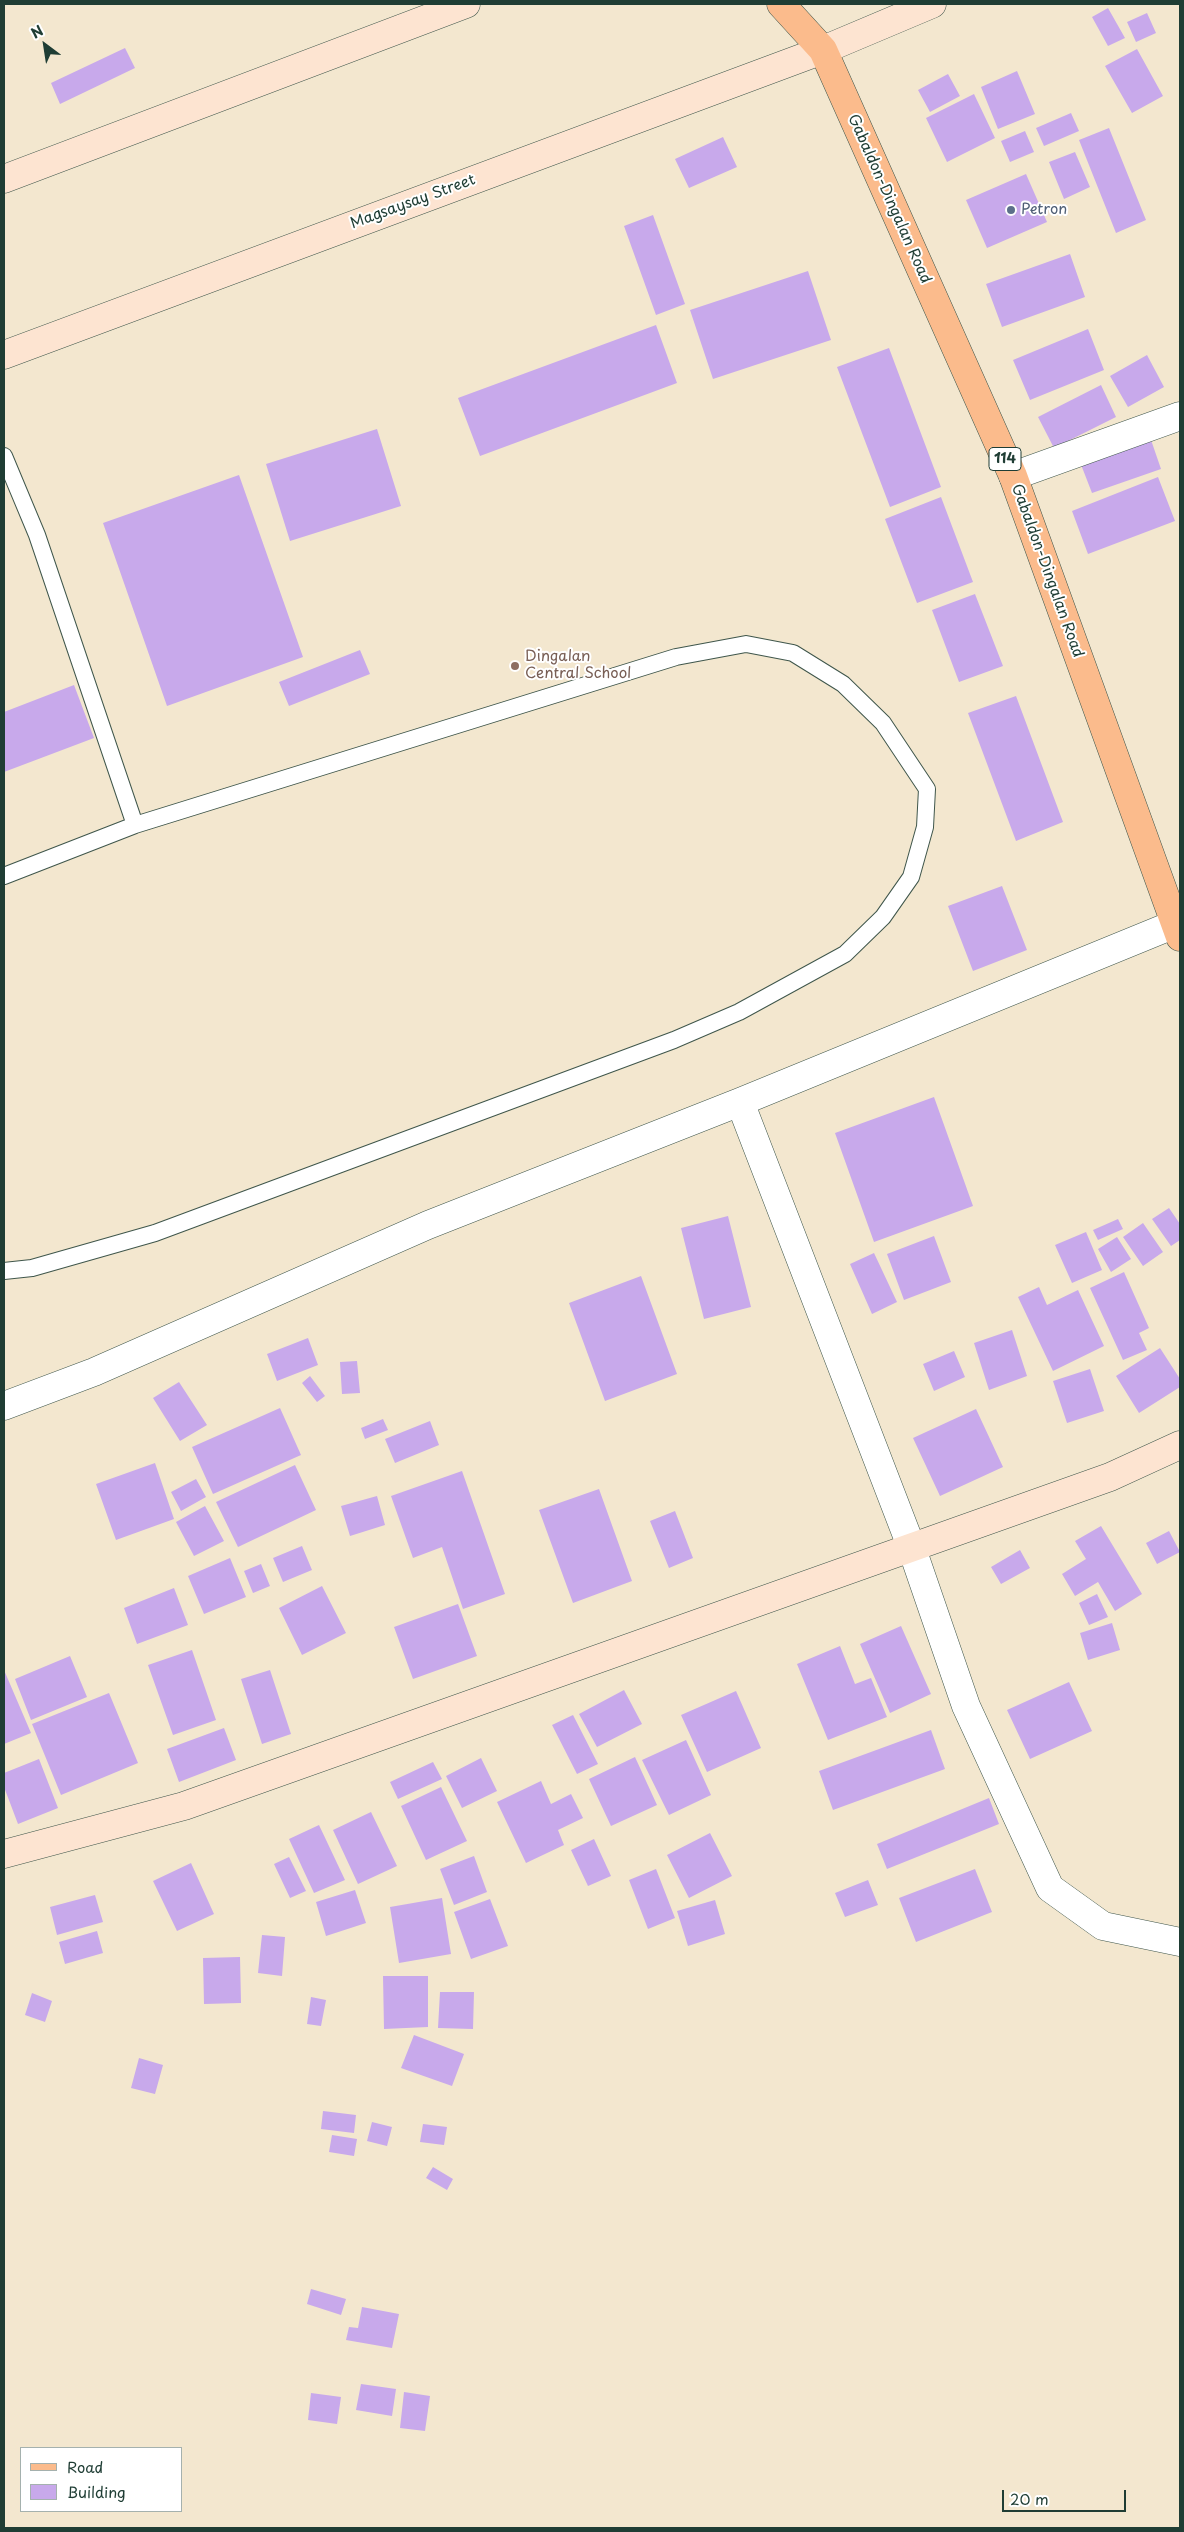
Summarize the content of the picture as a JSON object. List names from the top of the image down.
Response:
{
  "streets": {
    "main road": ["Gabaldon-Dingalan Road", "114"],
    "street": ["Magsaysay Street"]
  },
  "crossings": [
    ["Gabaldon-Dingalan Road", "Magsaysay Street"]
  ],
  "places": ["Petron", "Dingalan Central School"],
  "legend": ["Road", "Building"],
  "scale_bar": "20 m",
  "north": "top left"
}
